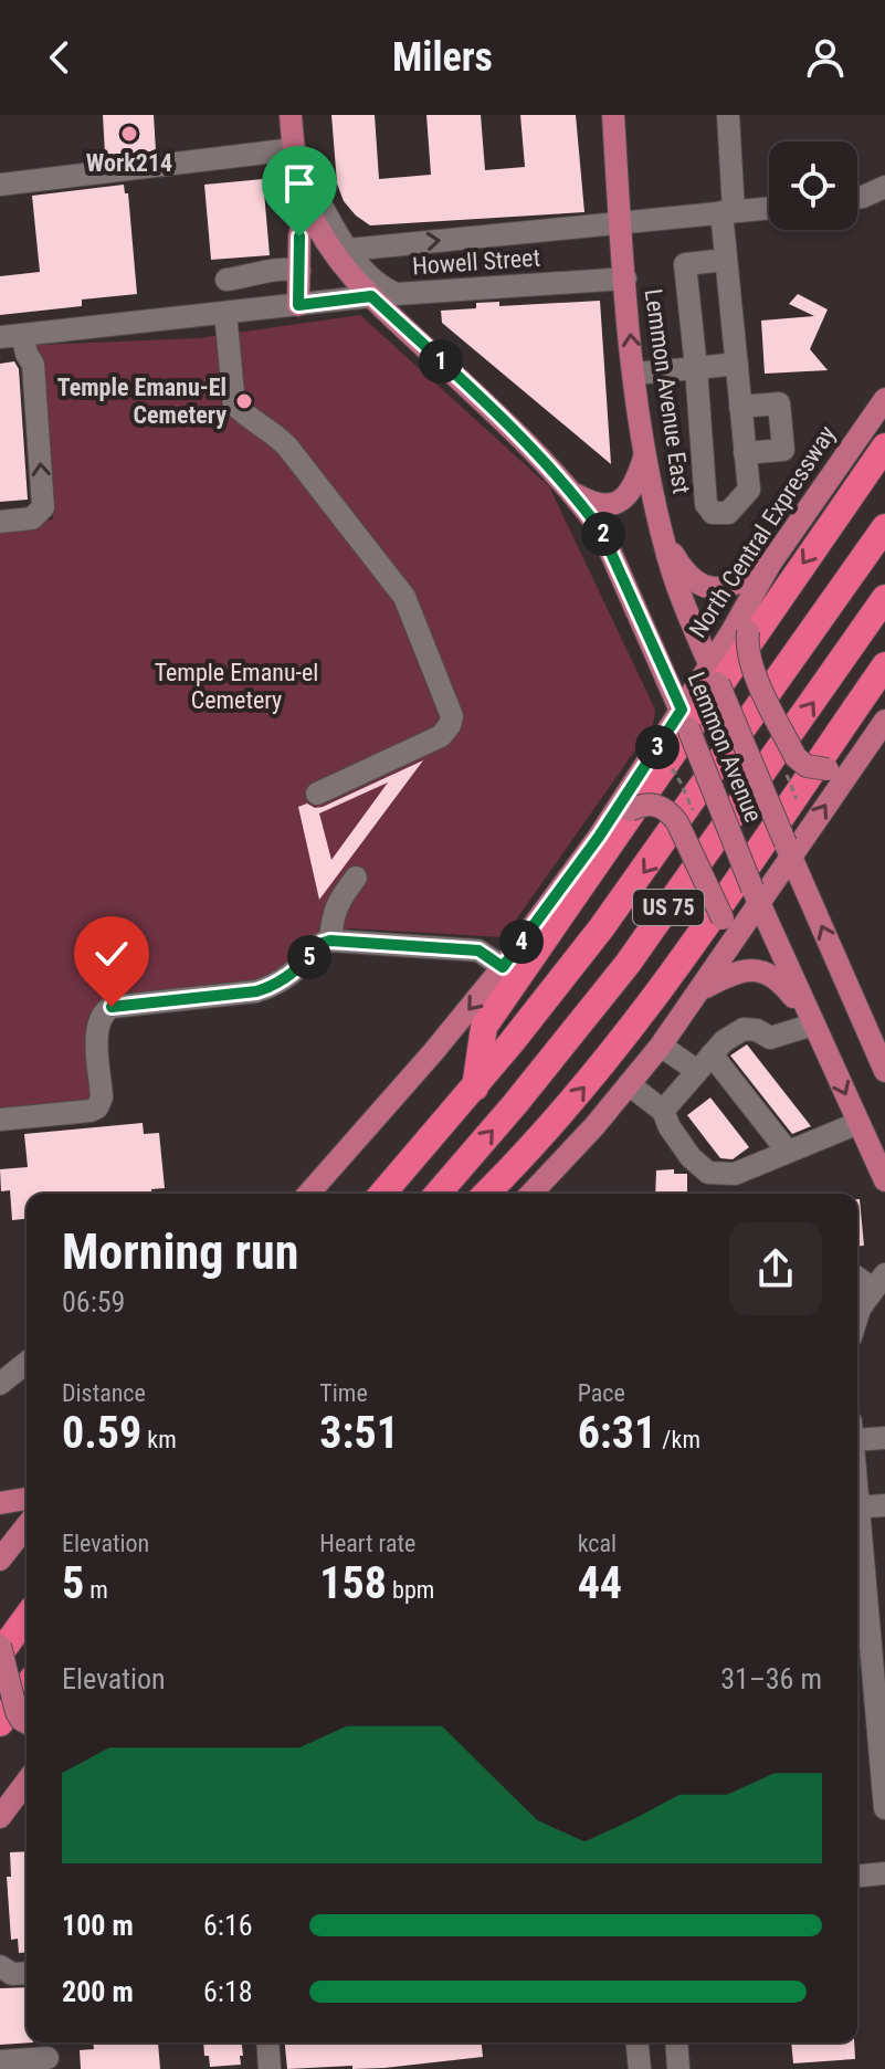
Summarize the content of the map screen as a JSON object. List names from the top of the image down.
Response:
{
  "streets": {
    "highway": ["US 75"],
    "main road": ["Lemmon Avenue East", "North Central Expressway", "Lemmon Avenue"],
    "street": ["Howell Street"]
  },
  "crossings": [
    ["Howell Street", "Lemmon Avenue East"],
    ["Howell Street", "Lemmon Avenue"],
    ["Lemmon Avenue East", "North Central Expressway"],
    ["Lemmon Avenue East", "Lemmon Avenue"],
    ["North Central Expressway", "Lemmon Avenue"]
  ],
  "parks": ["Temple Emanu-el Cemetery"],
  "places": ["Work214", "Temple Emanu-El Cemetery"],
  "page": {
    "header": "Milers",
    "pins": [
      "1",
      "2",
      "3",
      "4",
      "5"
    ],
    "heading": ["Morning run", "06:59"],
    "stats": [
      ["Distance", "0.59 km"],
      ["Time", "3:51"],
      ["Pace", "6:31 /km"],
      ["Elevation", "5 m"],
      ["Heart rate", "158 bpm"],
      ["kcal", "44"]
    ],
    "chart": ["Elevation", "31–36 m"],
    "list": [
      {
        "name": "100 m",
        "note": "6:16"
      },
      {
        "name": "200 m",
        "note": "6:18"
      }
    ]
  }
}
